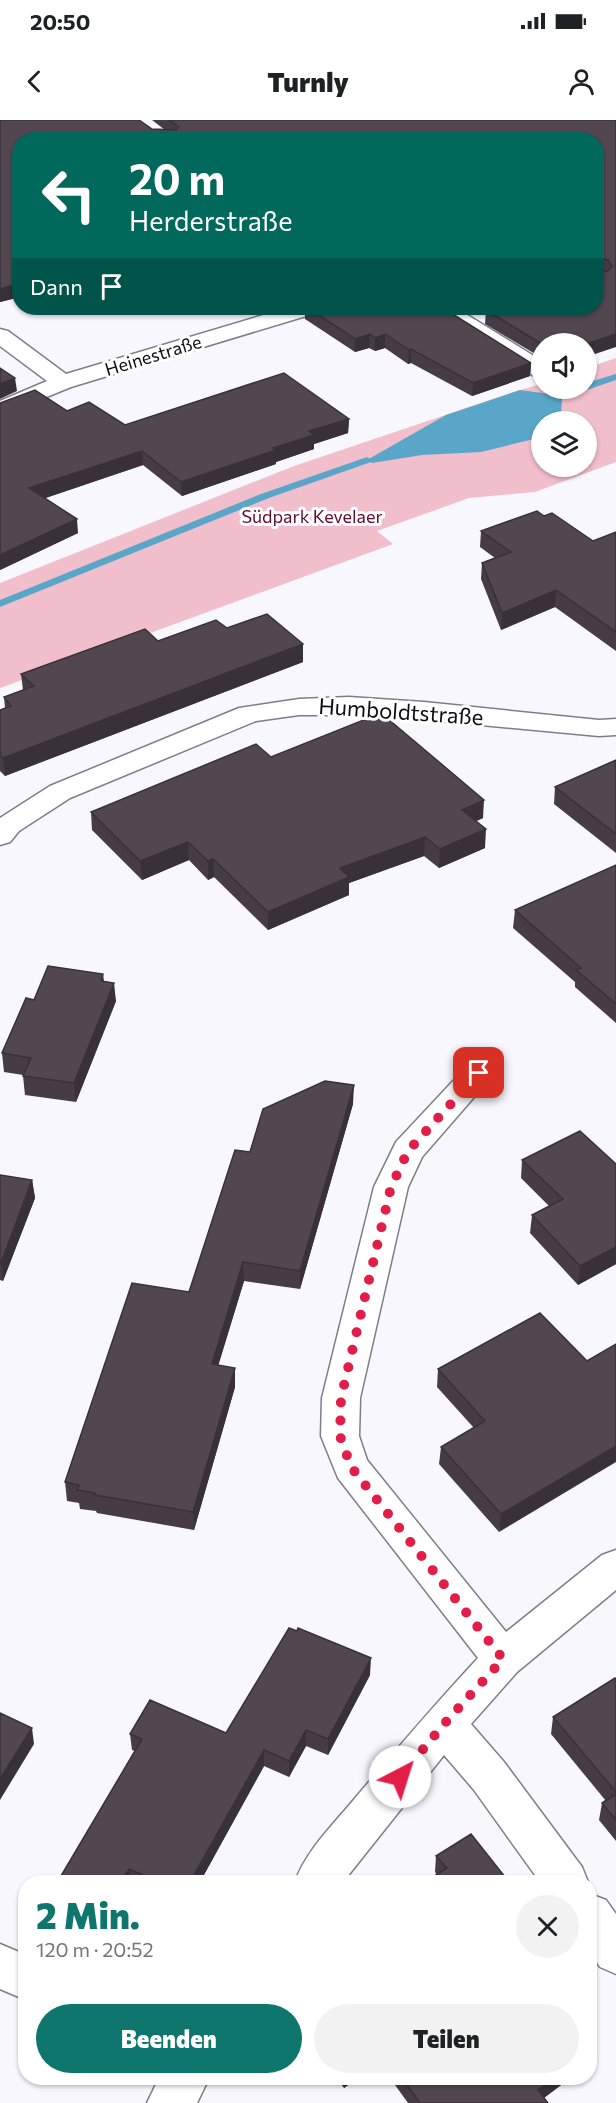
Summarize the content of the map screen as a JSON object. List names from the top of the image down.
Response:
{
  "streets": {
    "street": ["Heinestraße", "Humboldtstraße"]
  },
  "parks": ["Südpark Kevelaer"],
  "page": {
    "status": "20:50",
    "header": "Turnly",
    "turn": ["20 m", "Herderstraße"],
    "then": "Dann",
    "heading": ["2 Min.", "120 m · 20:52"],
    "buttons": ["Beenden", "Teilen"]
  }
}
